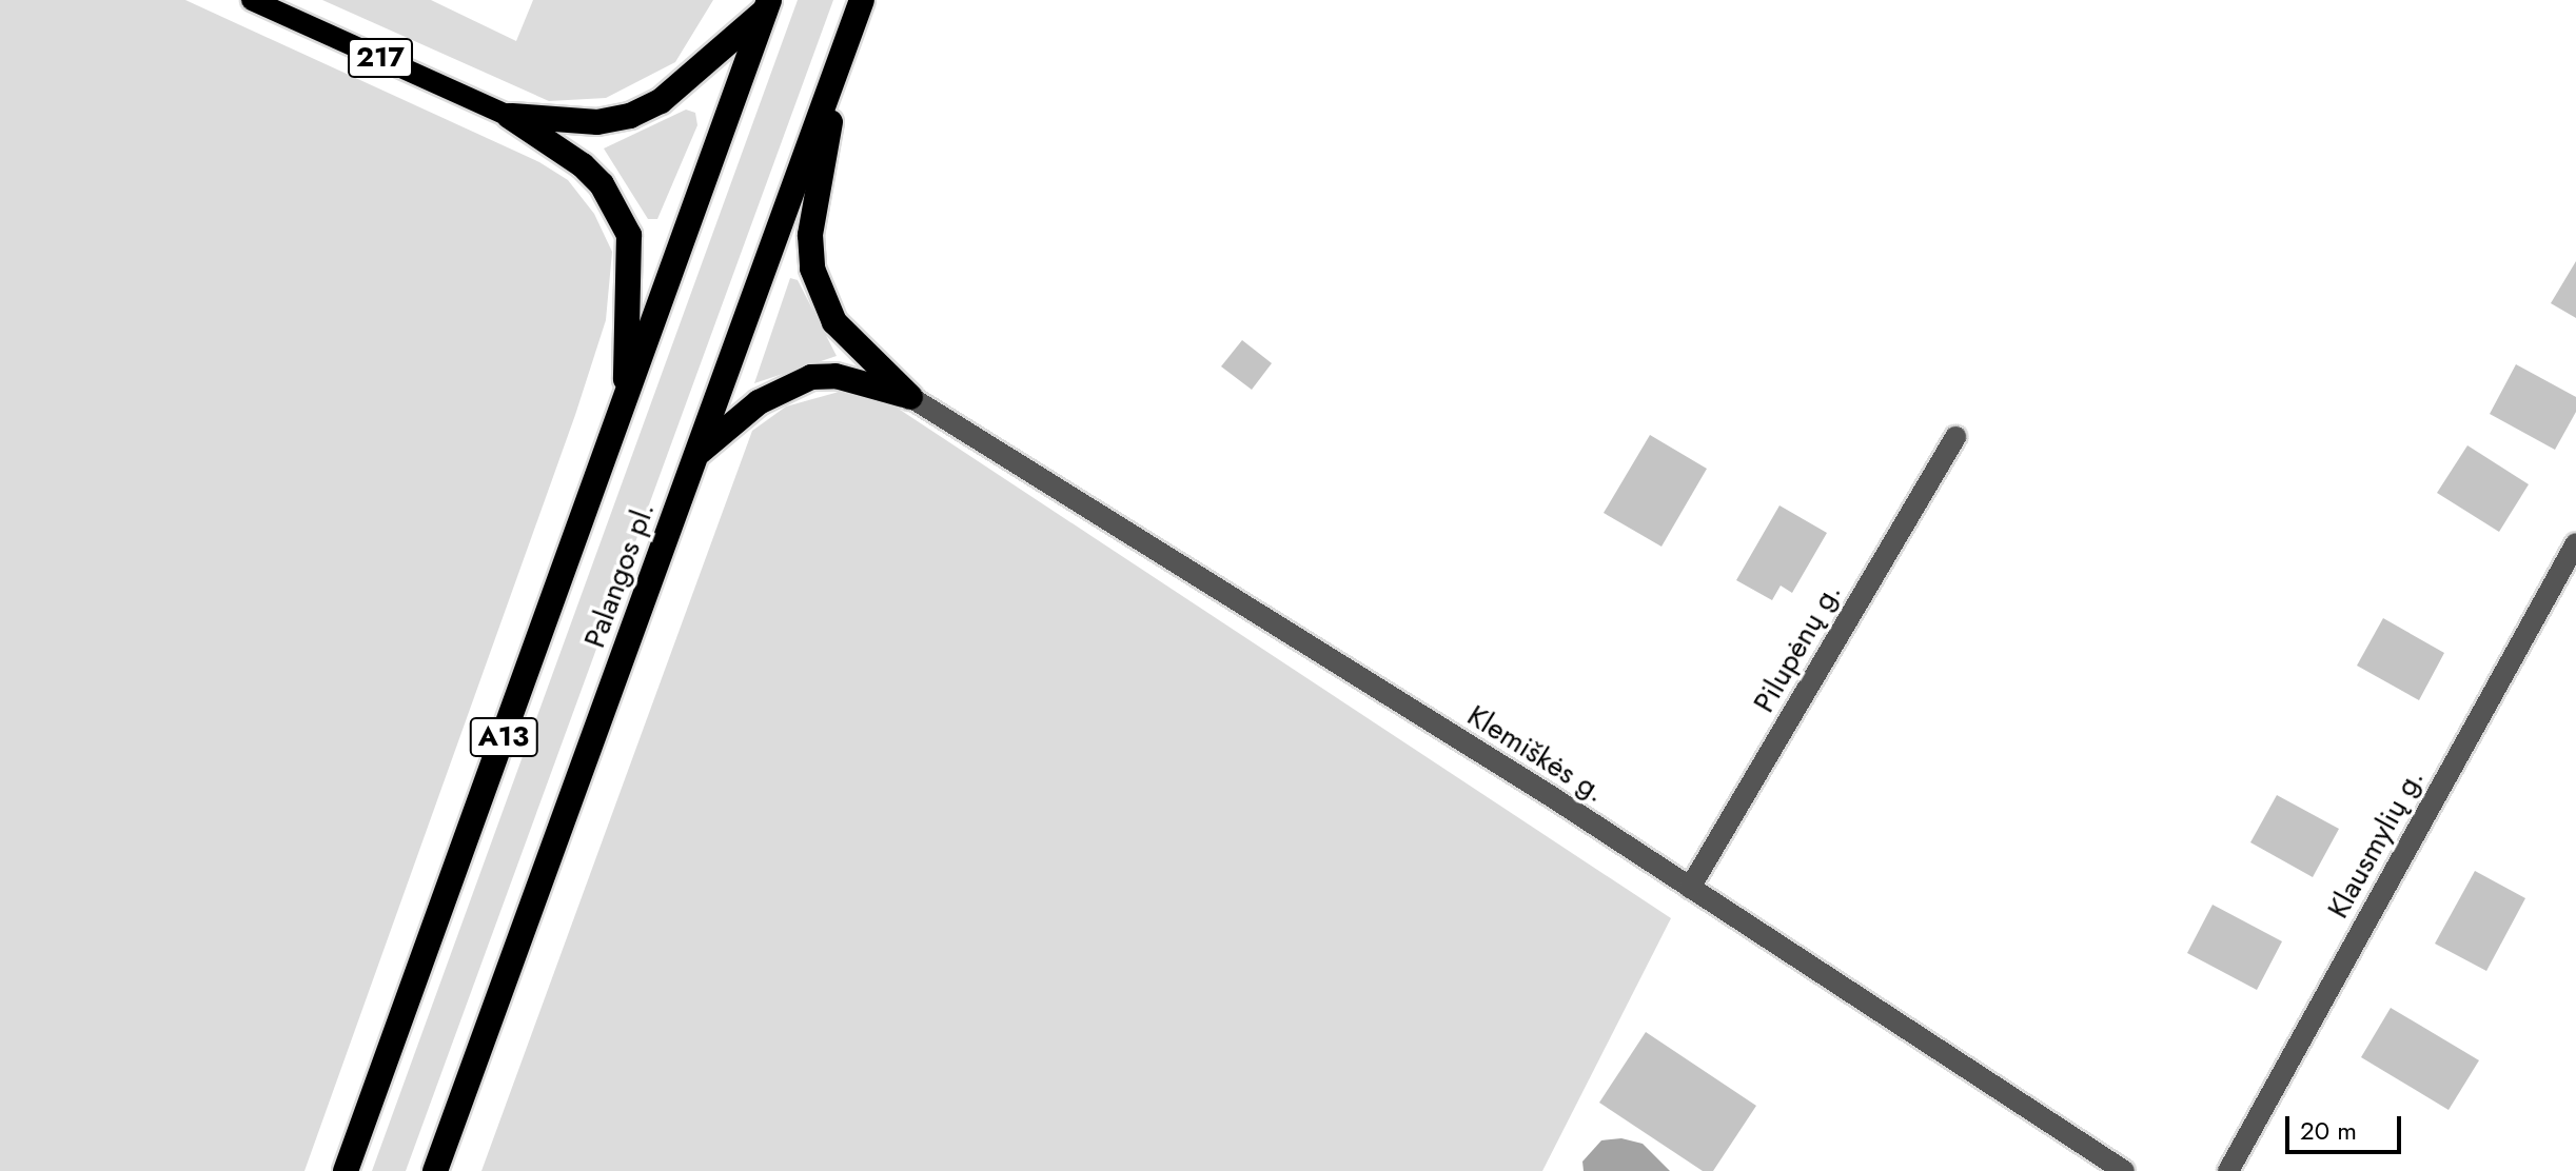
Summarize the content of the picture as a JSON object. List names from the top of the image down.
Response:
{
  "streets": {
    "highway": ["Palangos pl.", "A13"],
    "main road": ["217"],
    "street": ["Pilupėnų g.", "Klemiškės g.", "Klausmylių g."]
  },
  "crossings": [
    ["Pilupėnų g.", "Klemiškės g."]
  ],
  "scale_bar": "20 m"
}
